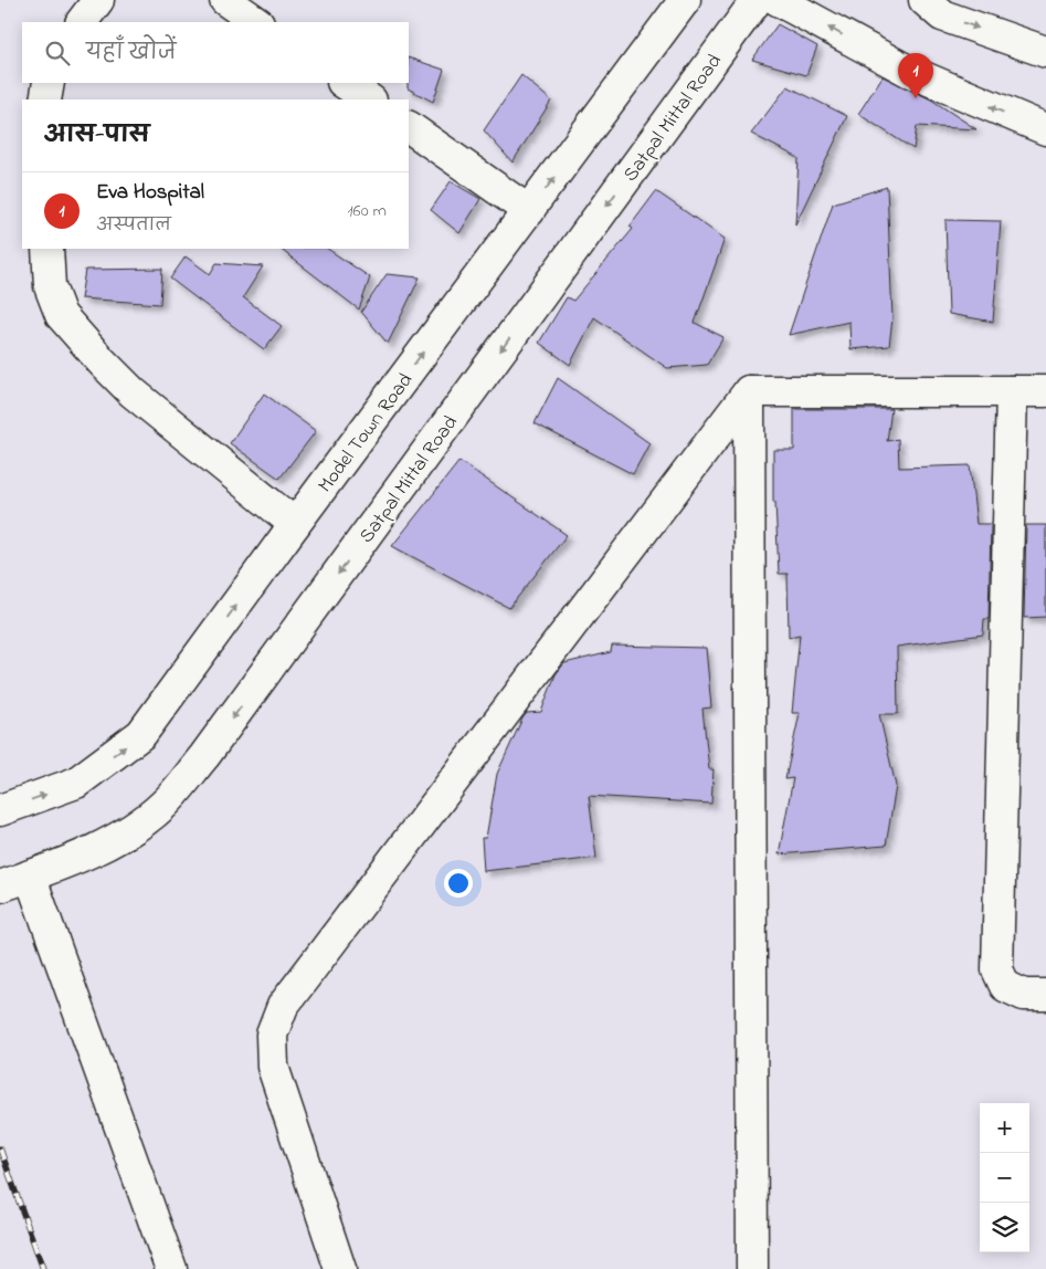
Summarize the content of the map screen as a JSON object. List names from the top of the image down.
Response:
{
  "streets": {
    "street": ["Satpal Mittal Road", "Model Town Road"]
  },
  "one_way": ["Satpal Mittal Road", "Model Town Road"],
  "page": {
    "search": "यहाँ खोजें",
    "pins": "1",
    "heading": "आस-पास",
    "list": [
      {
        "mark": "1",
        "name": "Eva Hospital",
        "note": "अस्पताल",
        "value": "160 m"
      }
    ],
    "map_buttons": ["+", "−"]
  }
}
